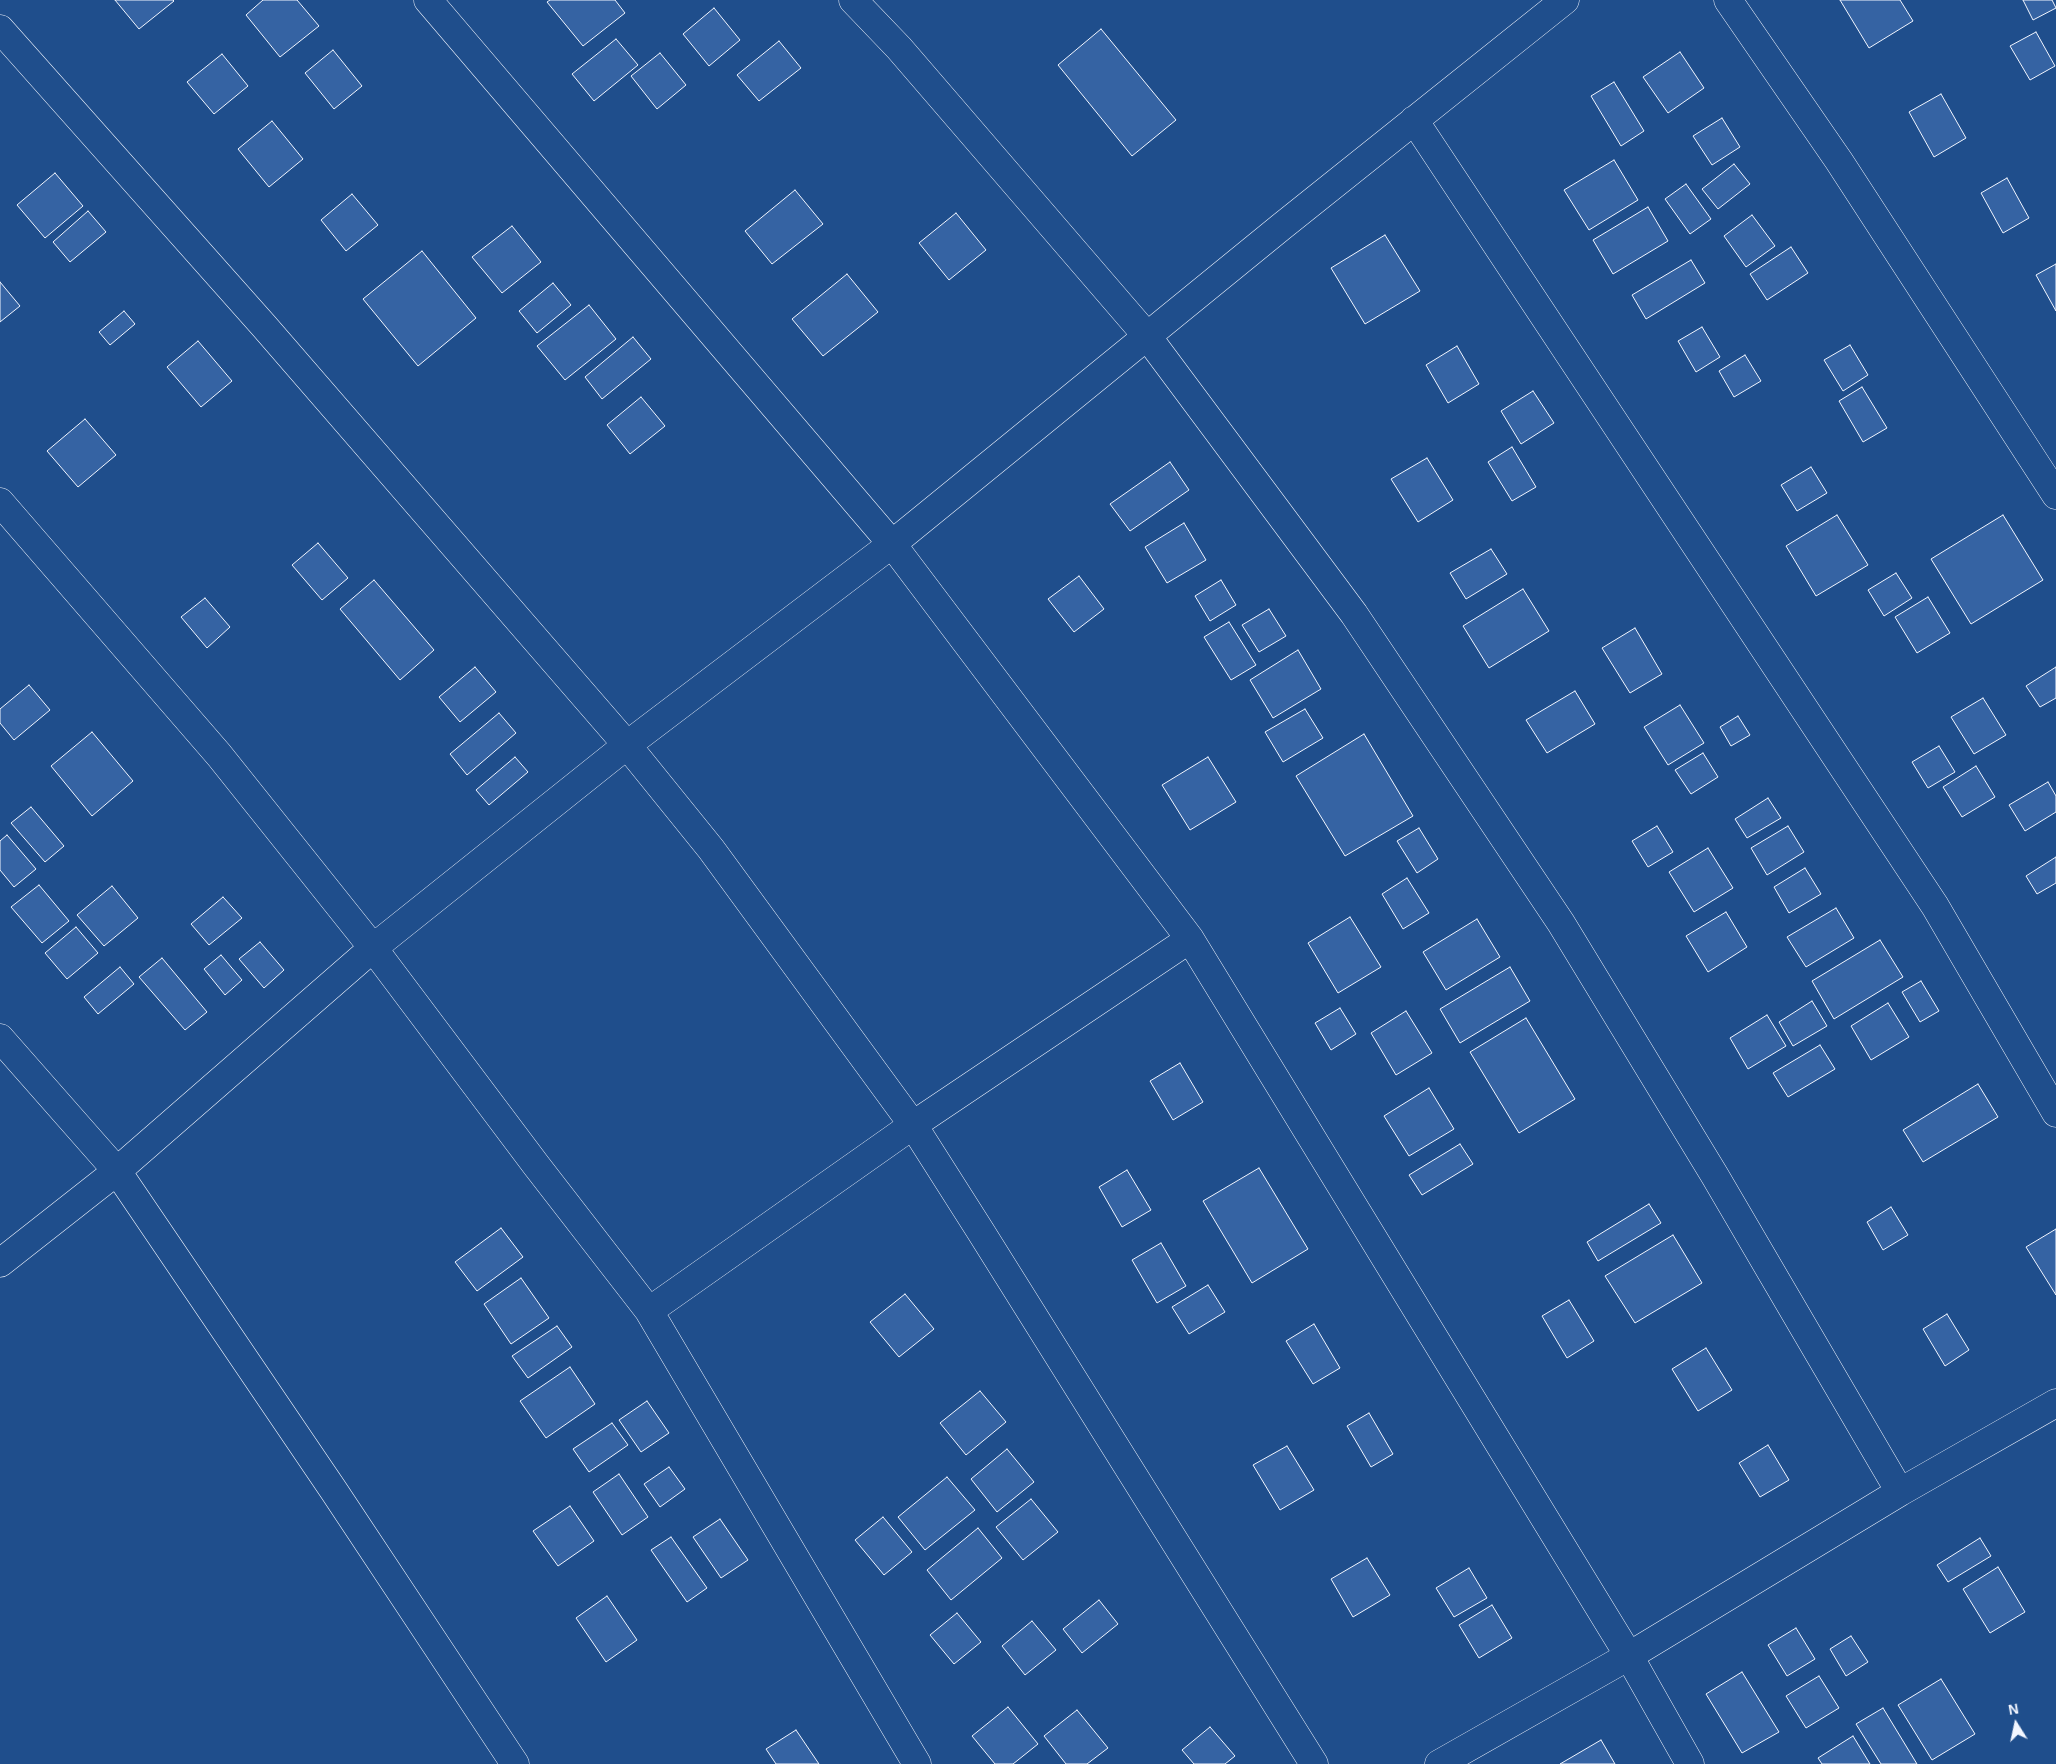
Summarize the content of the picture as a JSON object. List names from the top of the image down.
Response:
{
  "north": "top"
}
